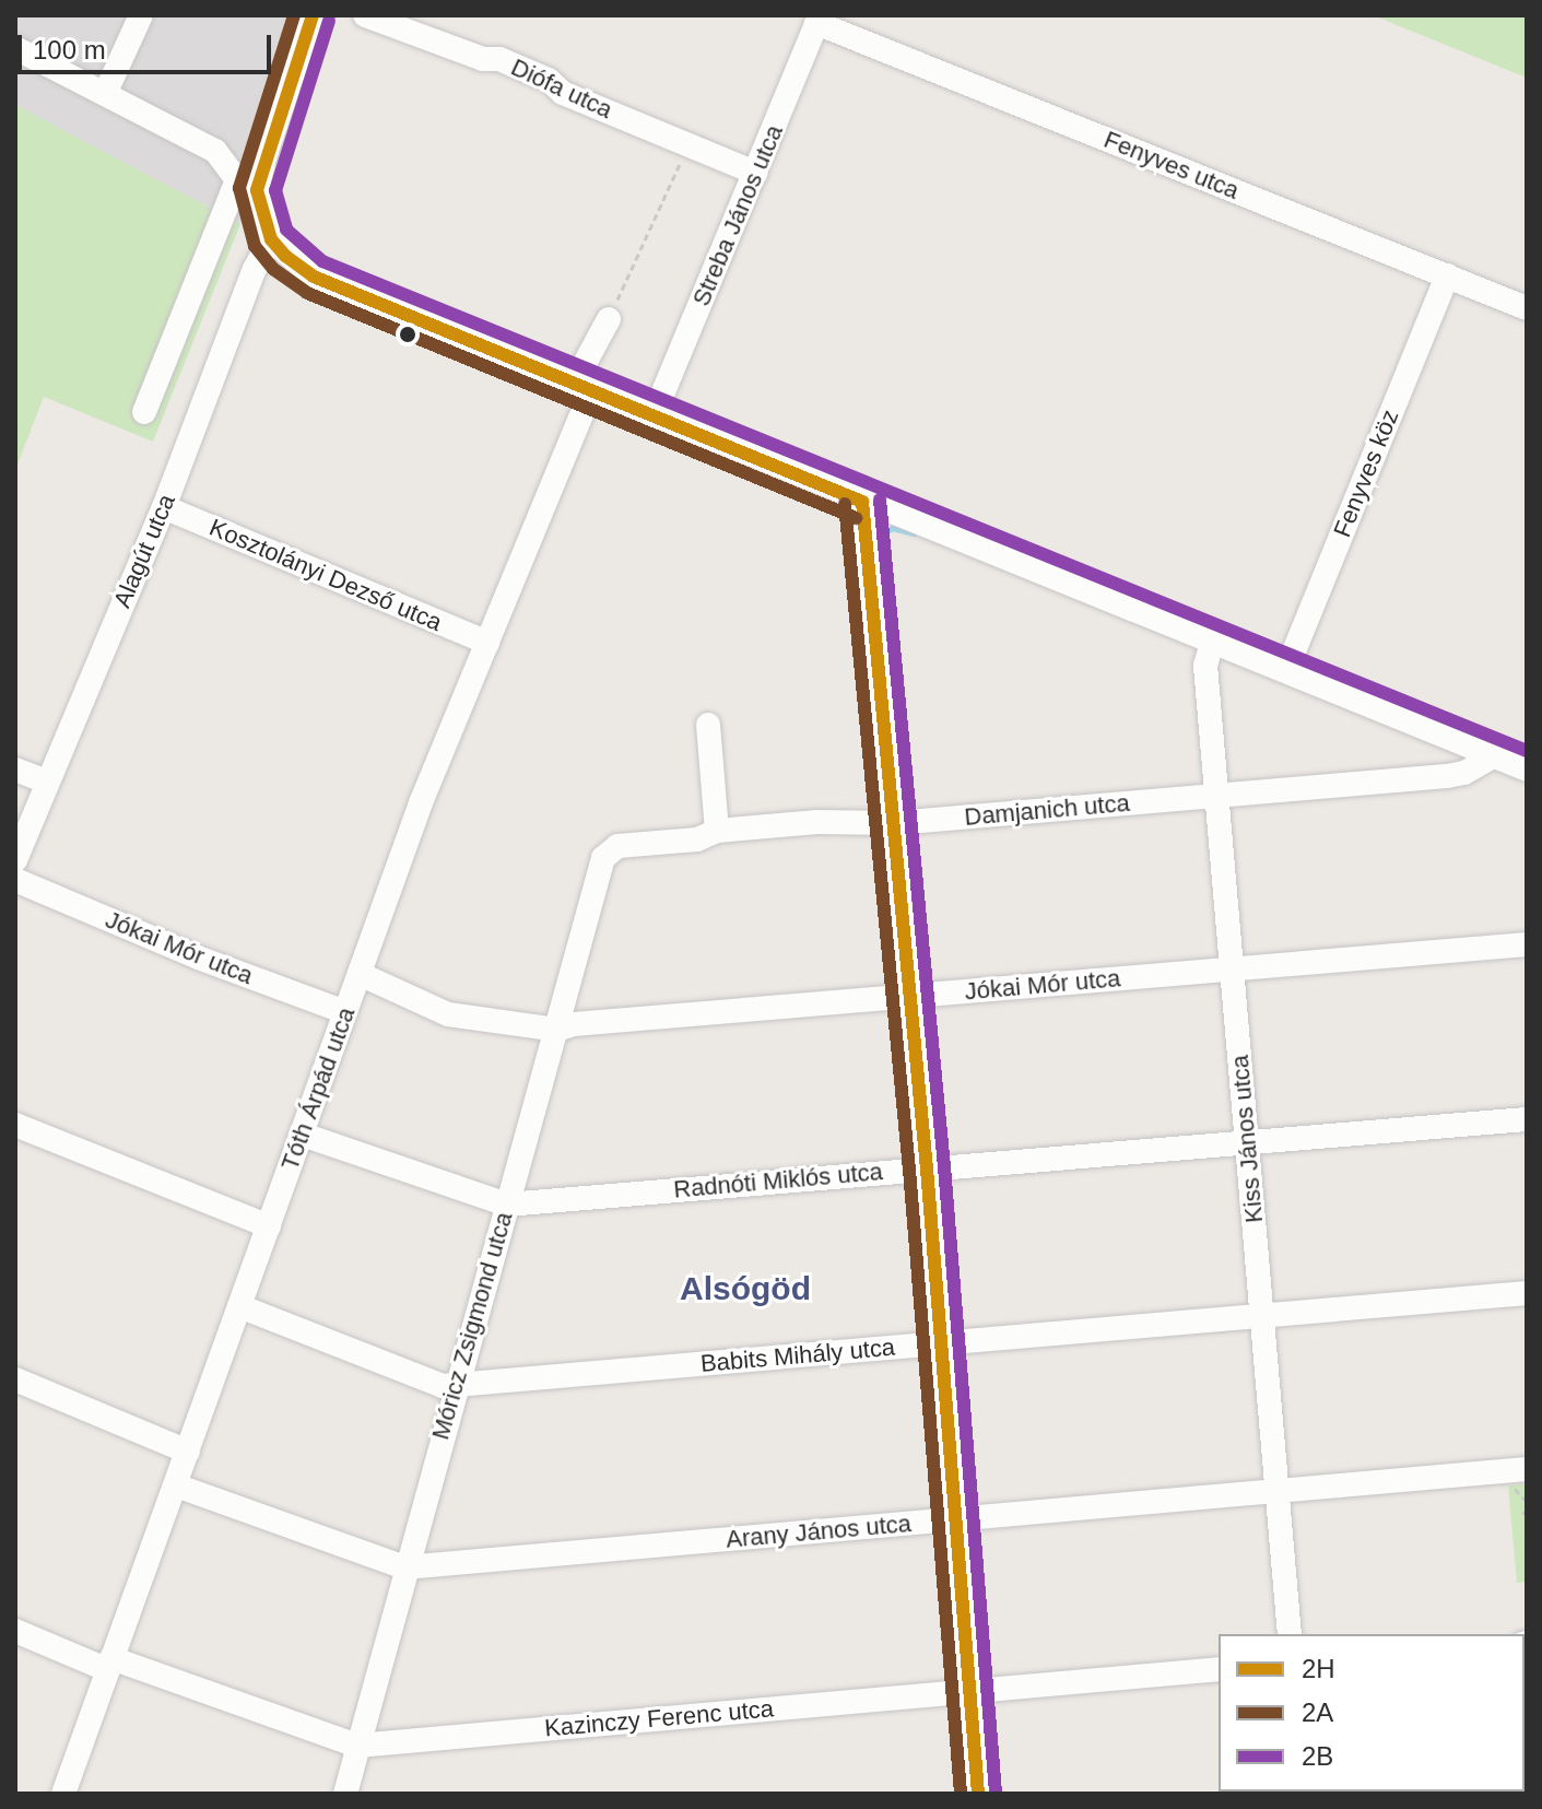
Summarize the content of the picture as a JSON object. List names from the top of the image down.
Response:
{
  "streets": {
    "street": [
      "Diófa utca",
      "Fenyves utca",
      "Streba János utca",
      "Fenyves köz",
      "Alagút utca",
      "Kosztolányi Dezső utca",
      "Damjanich utca",
      "Jókai Mór utca",
      "Tóth Árpád utca",
      "Kiss János utca",
      "Radnóti Miklós utca",
      "Móricz Zsigmond utca",
      "Babits Mihály utca",
      "Arany János utca",
      "Kazinczy Ferenc utca"
    ]
  },
  "crossings": [
    ["Diófa utca", "Streba János utca"],
    ["Fenyves utca", "Streba János utca"],
    ["Fenyves utca", "Fenyves köz"],
    ["Alagút utca", "Kosztolányi Dezső utca"],
    ["Kosztolányi Dezső utca", "Tóth Árpád utca"],
    ["Damjanich utca", "Kiss János utca"],
    ["Damjanich utca", "Móricz Zsigmond utca"],
    ["Jókai Mór utca", "Tóth Árpád utca"],
    ["Jókai Mór utca", "Kiss János utca"],
    ["Jókai Mór utca", "Móricz Zsigmond utca"],
    ["Tóth Árpád utca", "Radnóti Miklós utca"],
    ["Tóth Árpád utca", "Babits Mihály utca"],
    ["Tóth Árpád utca", "Arany János utca"],
    ["Tóth Árpád utca", "Kazinczy Ferenc utca"],
    ["Kiss János utca", "Radnóti Miklós utca"],
    ["Kiss János utca", "Babits Mihály utca"],
    ["Kiss János utca", "Arany János utca"],
    ["Radnóti Miklós utca", "Móricz Zsigmond utca"],
    ["Móricz Zsigmond utca", "Babits Mihály utca"],
    ["Móricz Zsigmond utca", "Arany János utca"],
    ["Móricz Zsigmond utca", "Kazinczy Ferenc utca"]
  ],
  "districts": ["Alsógöd"],
  "lines": ["transit line 2H", "transit line 2A", "transit line 2B"],
  "legend": ["2H", "2A", "2B"],
  "scale_bar": "100 m"
}
